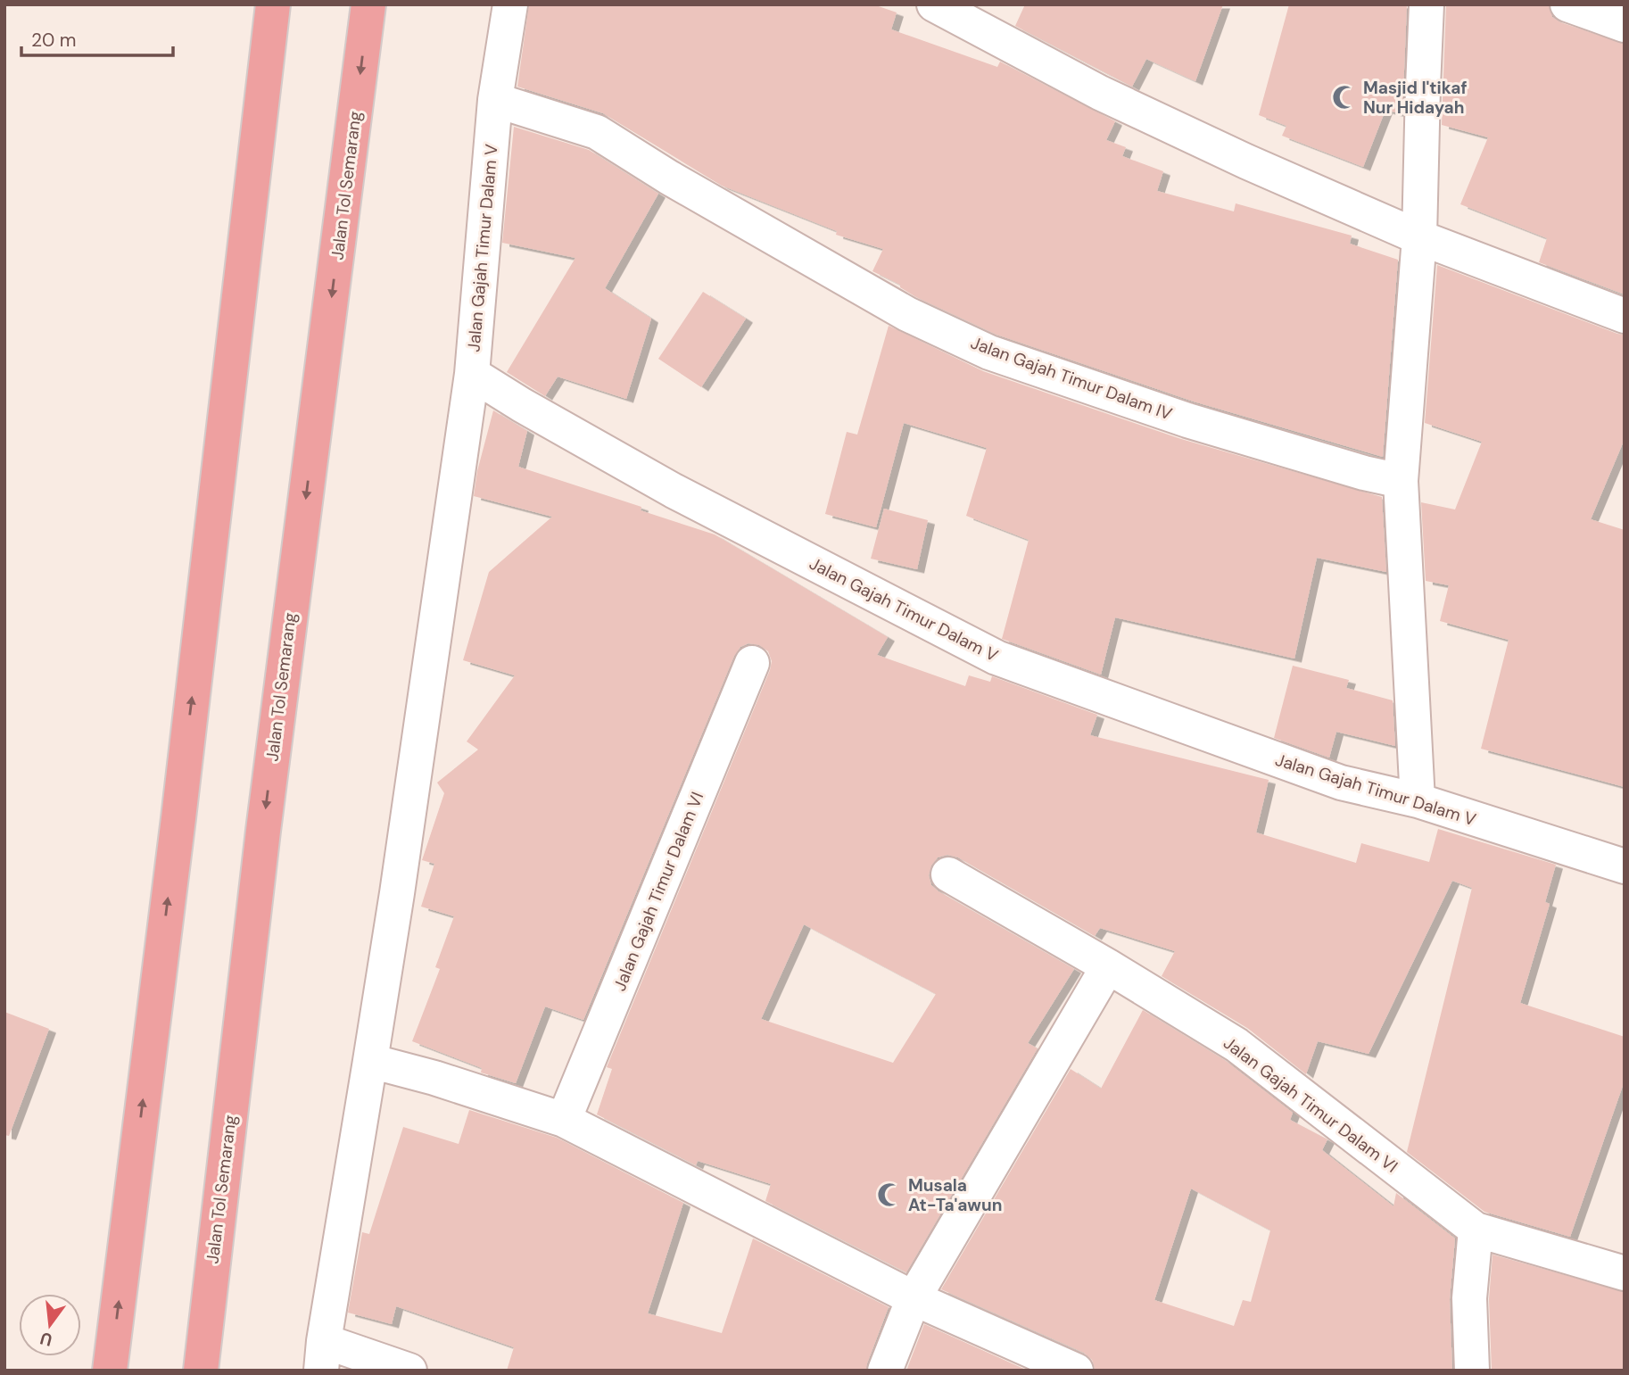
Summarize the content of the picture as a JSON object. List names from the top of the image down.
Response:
{
  "streets": {
    "highway": ["Jalan Tol Semarang"],
    "street": ["Jalan Gajah Timur Dalam V", "Jalan Gajah Timur Dalam IV", "Jalan Gajah Timur Dalam VI"]
  },
  "crossings": [
    ["Jalan Gajah Timur Dalam V", "Jalan Gajah Timur Dalam IV"]
  ],
  "places": {
    "mosque": ["Masjid I'tikaf Nur Hidayah", "Musala At-Ta'awun"]
  },
  "scale_bar": "20 m",
  "north": "bottom"
}
